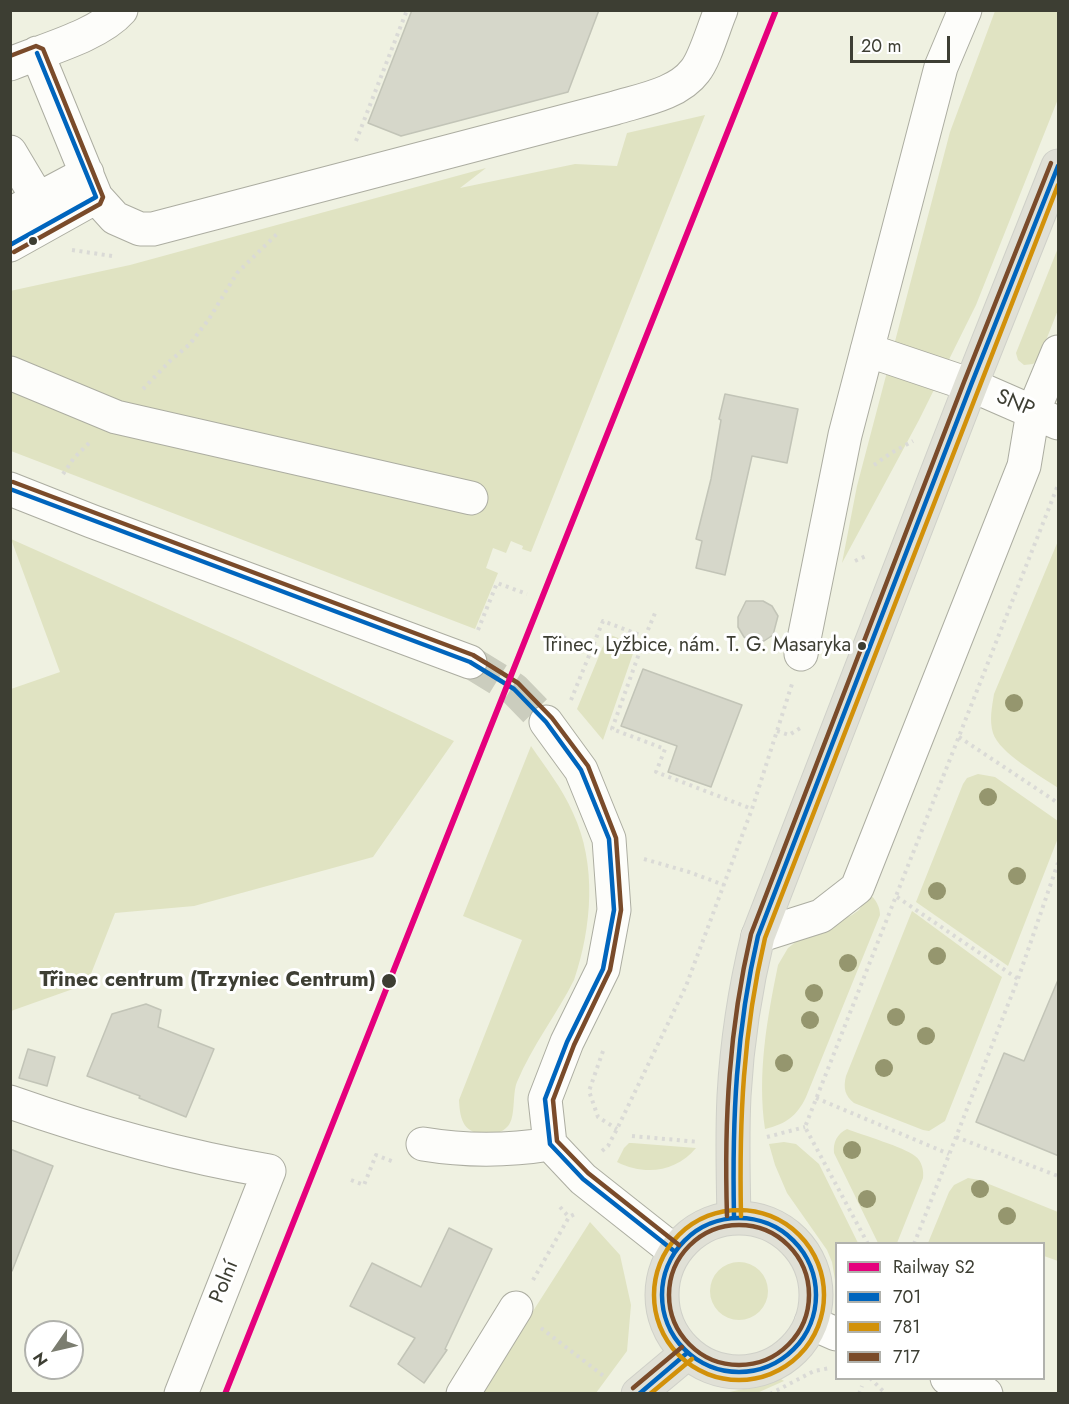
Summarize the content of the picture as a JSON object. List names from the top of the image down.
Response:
{
  "streets": {
    "street": ["SNP", "Polní"]
  },
  "places": ["Třinec, Lyžbice, nám. T. G. Masaryka", "Třinec centrum (Trzyniec Centrum)"],
  "lines": [
    "rail line S2",
    "transit line 717",
    "transit line 701",
    "transit line 781"
  ],
  "legend": [
    "Railway S2",
    "701",
    "781",
    "717"
  ],
  "scale_bar": "20 m",
  "north": "bottom left"
}
